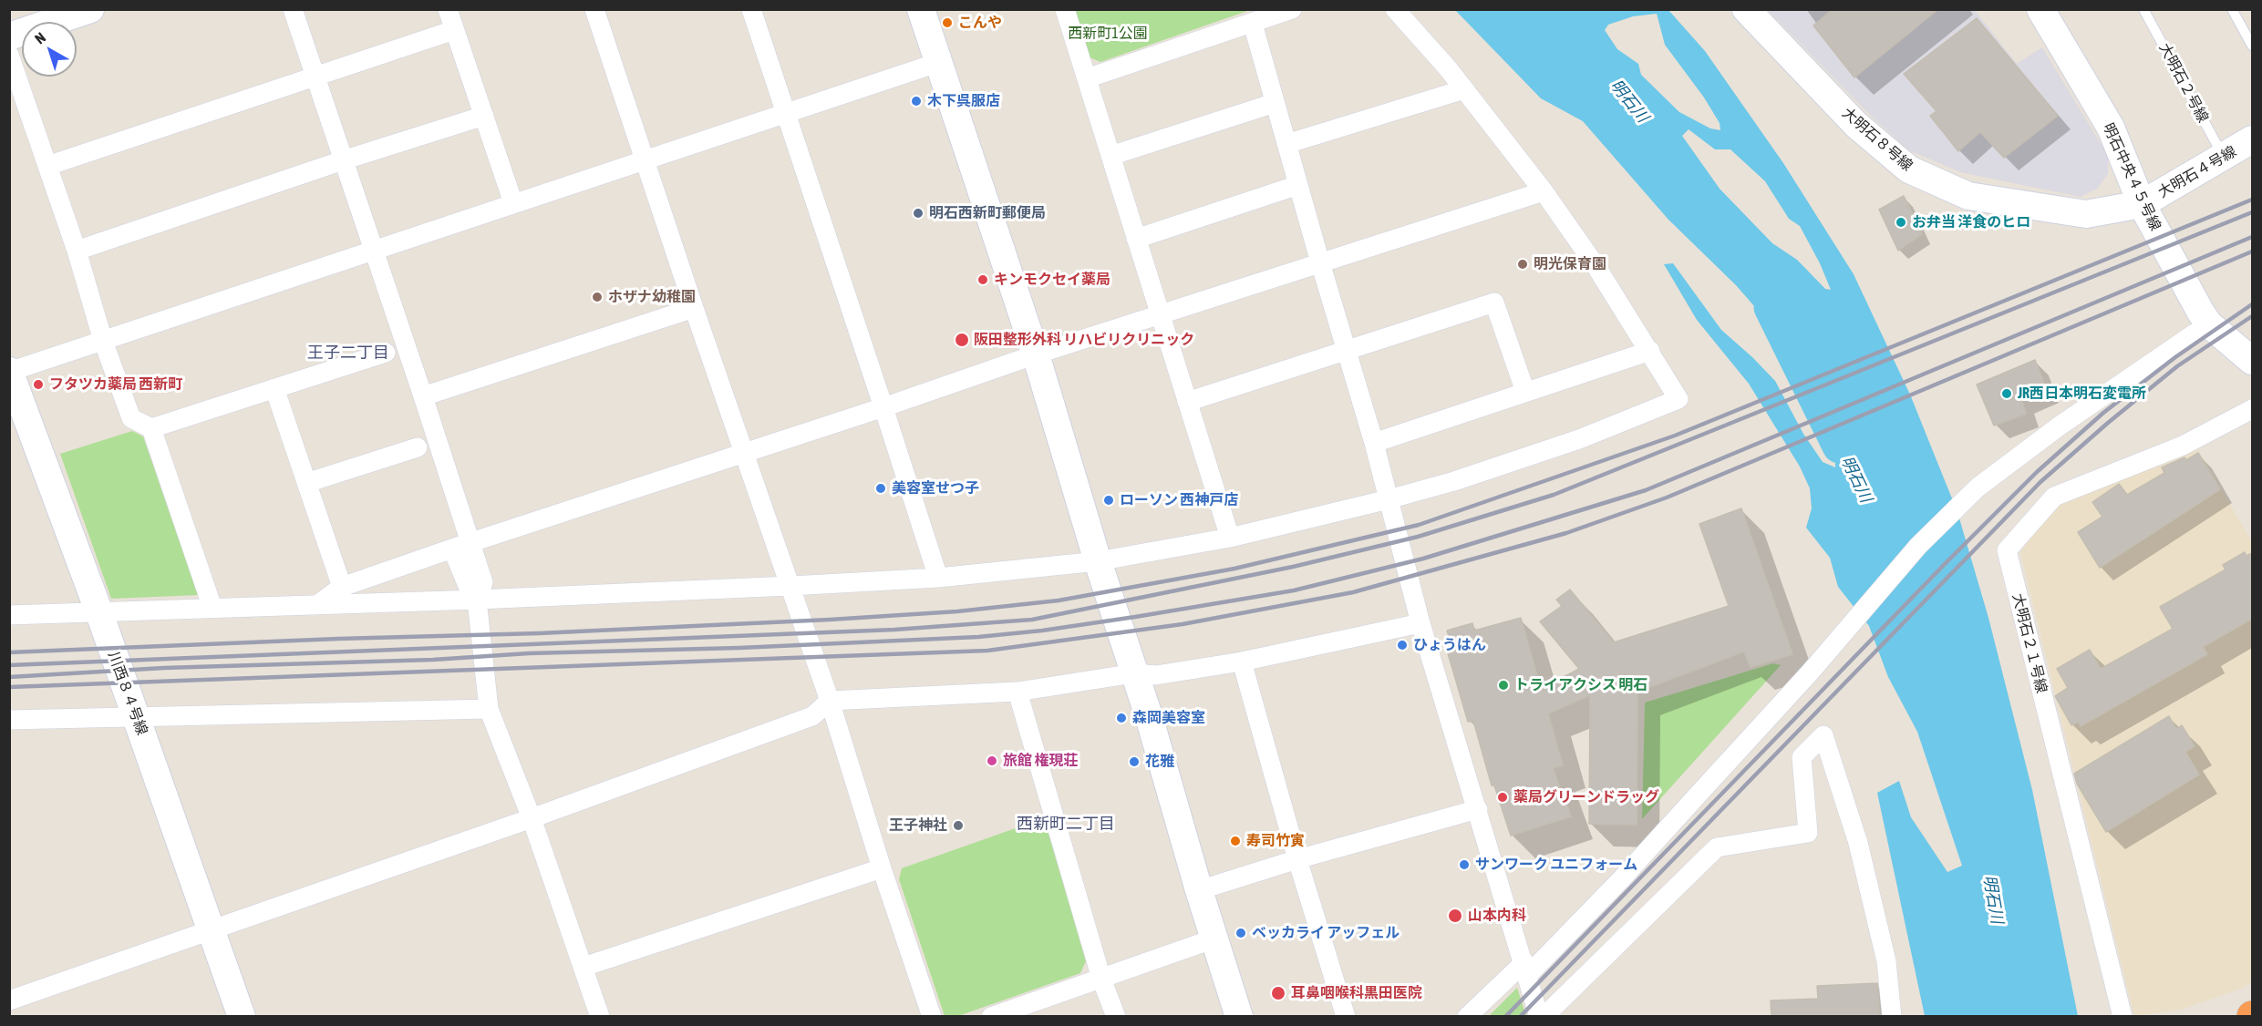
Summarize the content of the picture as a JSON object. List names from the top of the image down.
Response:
{
  "streets": {
    "street": [
      "大明石８号線",
      "大明石４号線",
      "明石中央４５号線",
      "大明石２１号線",
      "川西８４号線"
    ],
    "lane": ["大明石２号線"]
  },
  "crossings": [
    ["大明石２号線", "大明石４号線"],
    ["大明石８号線", "大明石４号線"],
    ["大明石８号線", "明石中央４５号線"],
    ["大明石４号線", "明石中央４５号線"]
  ],
  "districts": ["王子二丁目", "西新町二丁目"],
  "water": ["明石川"],
  "parks": ["西新町1公園"],
  "places": [
    "こんや",
    "木下呉服店",
    "明石西新町郵便局",
    "お弁当 洋食のヒロ",
    "明光保育園",
    "キンモクセイ薬局",
    "ホザナ幼稚園",
    "阪田整形外科 リハビリクリニック",
    "フタツカ薬局 西新町",
    "JR西日本明石変電所",
    "美容室せつ子",
    "ローソン 西神戸店",
    "ひょうはん",
    "トライアクシス 明石",
    "森岡美容室",
    "旅館 権現荘",
    "花雅",
    "薬局グリーンドラッグ",
    "王子神社",
    "寿司竹寅",
    "サンワーク ユニフォーム",
    "山本内科",
    "ベッカライ アッフェル",
    "耳鼻咽喉科黒田医院"
  ],
  "north": "top left"
}
